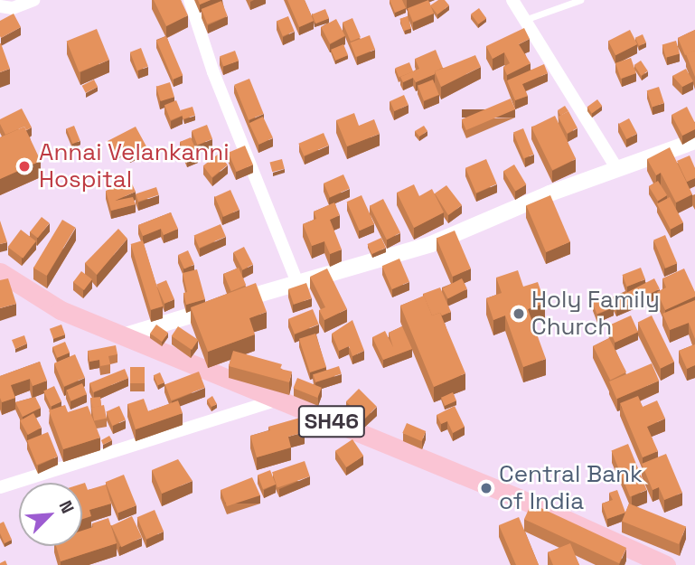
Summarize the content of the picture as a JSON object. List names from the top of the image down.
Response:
{
  "streets": {
    "main road": ["SH46"]
  },
  "places": ["Annai Velankanni Hospital", "Holy Family Church", "Central Bank of India"],
  "north": "top right"
}
